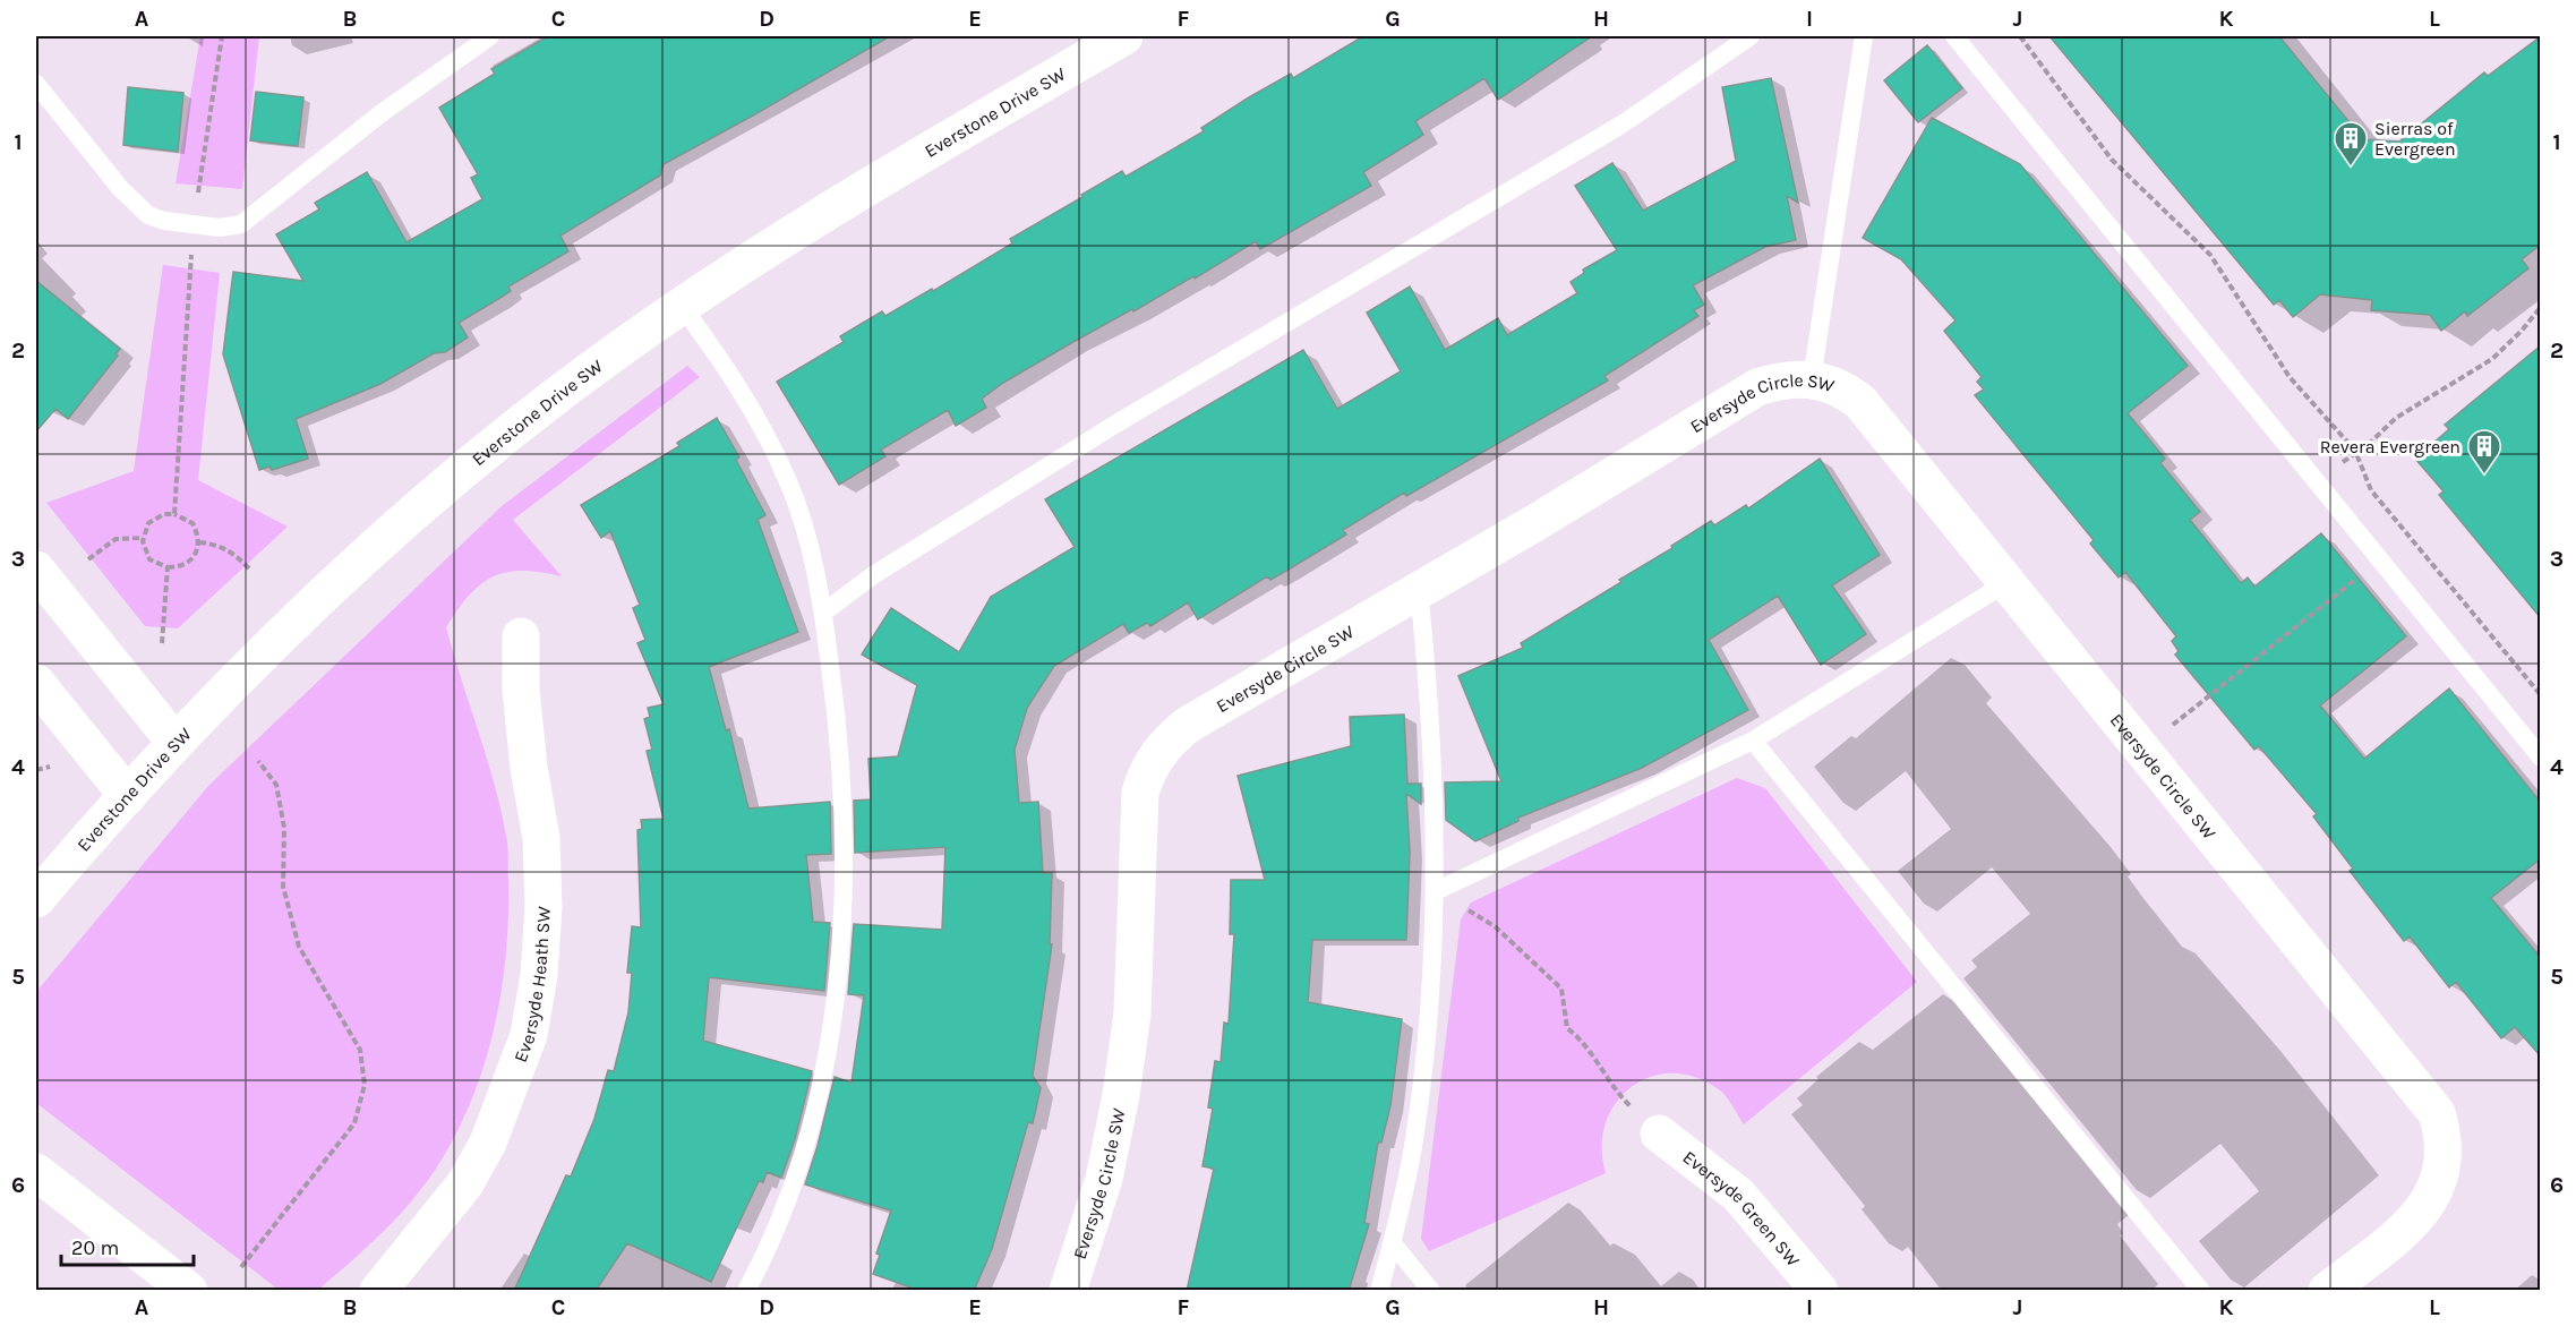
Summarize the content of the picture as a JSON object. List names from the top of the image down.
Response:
{
  "streets": {
    "street": [
      "Everstone Drive SW",
      "Eversyde Circle SW",
      "Eversyde Heath SW",
      "Eversyde Green SW"
    ]
  },
  "places": {
    "building": ["Sierras of Evergreen", "Revera Evergreen"]
  },
  "scale_bar": "20 m",
  "grid": {
    "columns": [
      "A",
      "B",
      "C",
      "D",
      "E",
      "F",
      "G",
      "H",
      "I",
      "J",
      "K",
      "L"
    ],
    "rows": [
      "1",
      "2",
      "3",
      "4",
      "5",
      "6"
    ]
  }
}
